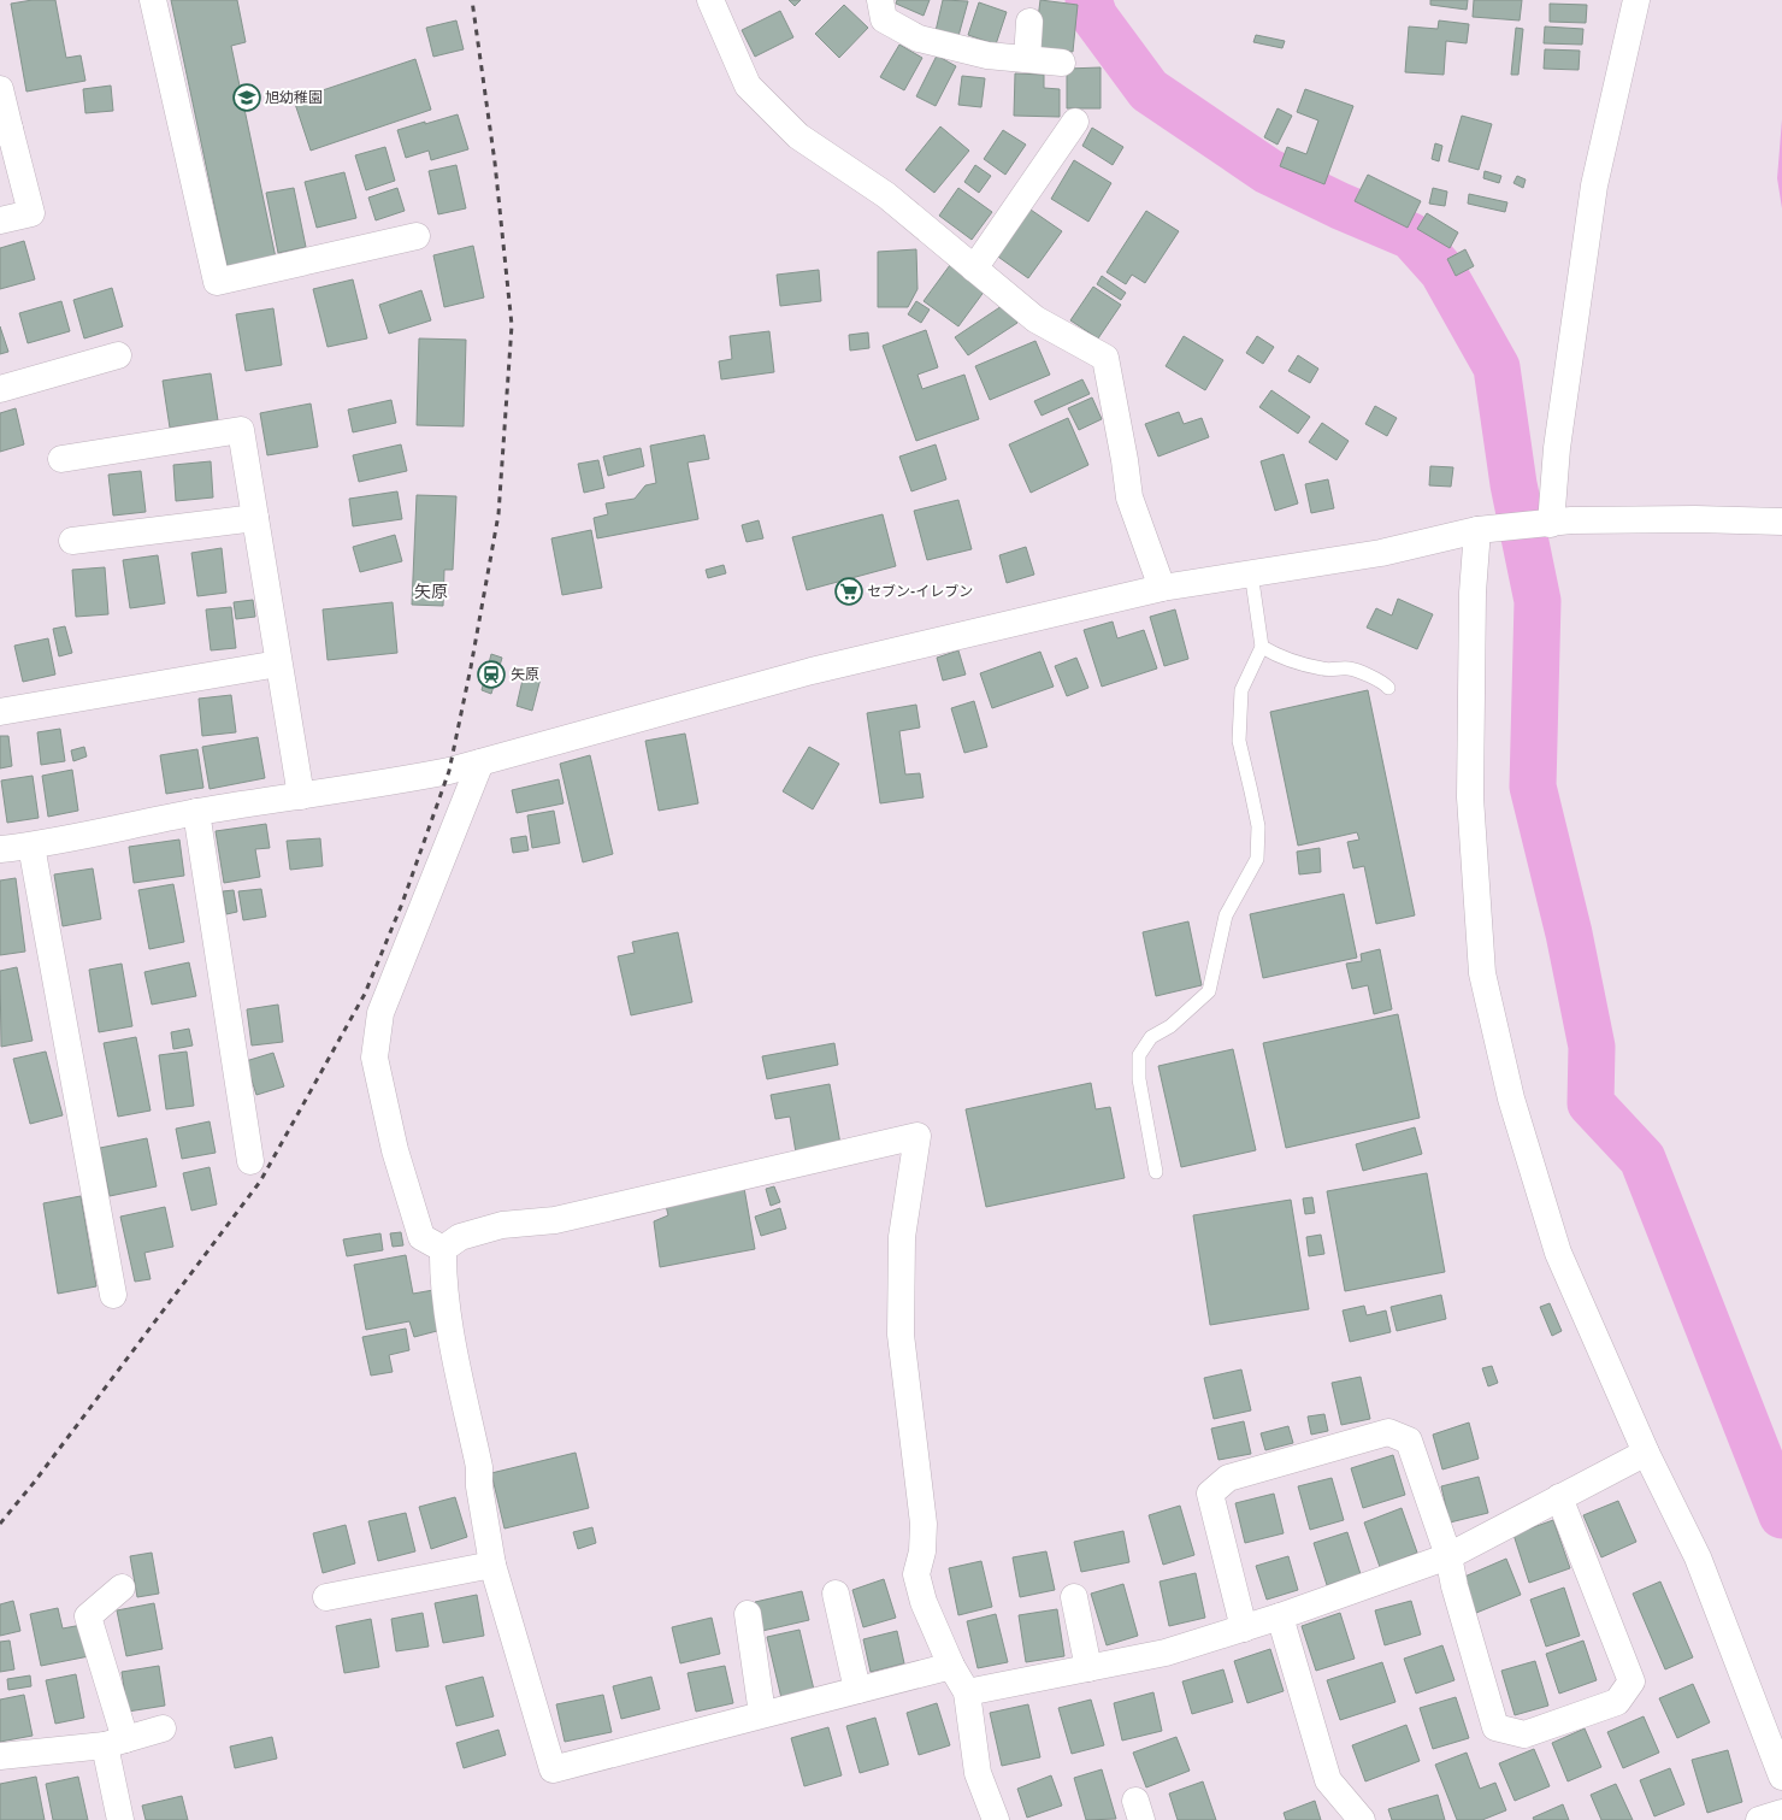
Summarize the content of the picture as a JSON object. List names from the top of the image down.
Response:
{
  "districts": ["矢原"],
  "places": {
    "school or university": ["旭幼稚園"],
    "supermarket": ["セブン-イレブン"],
    "station": ["矢原"]
  }
}
